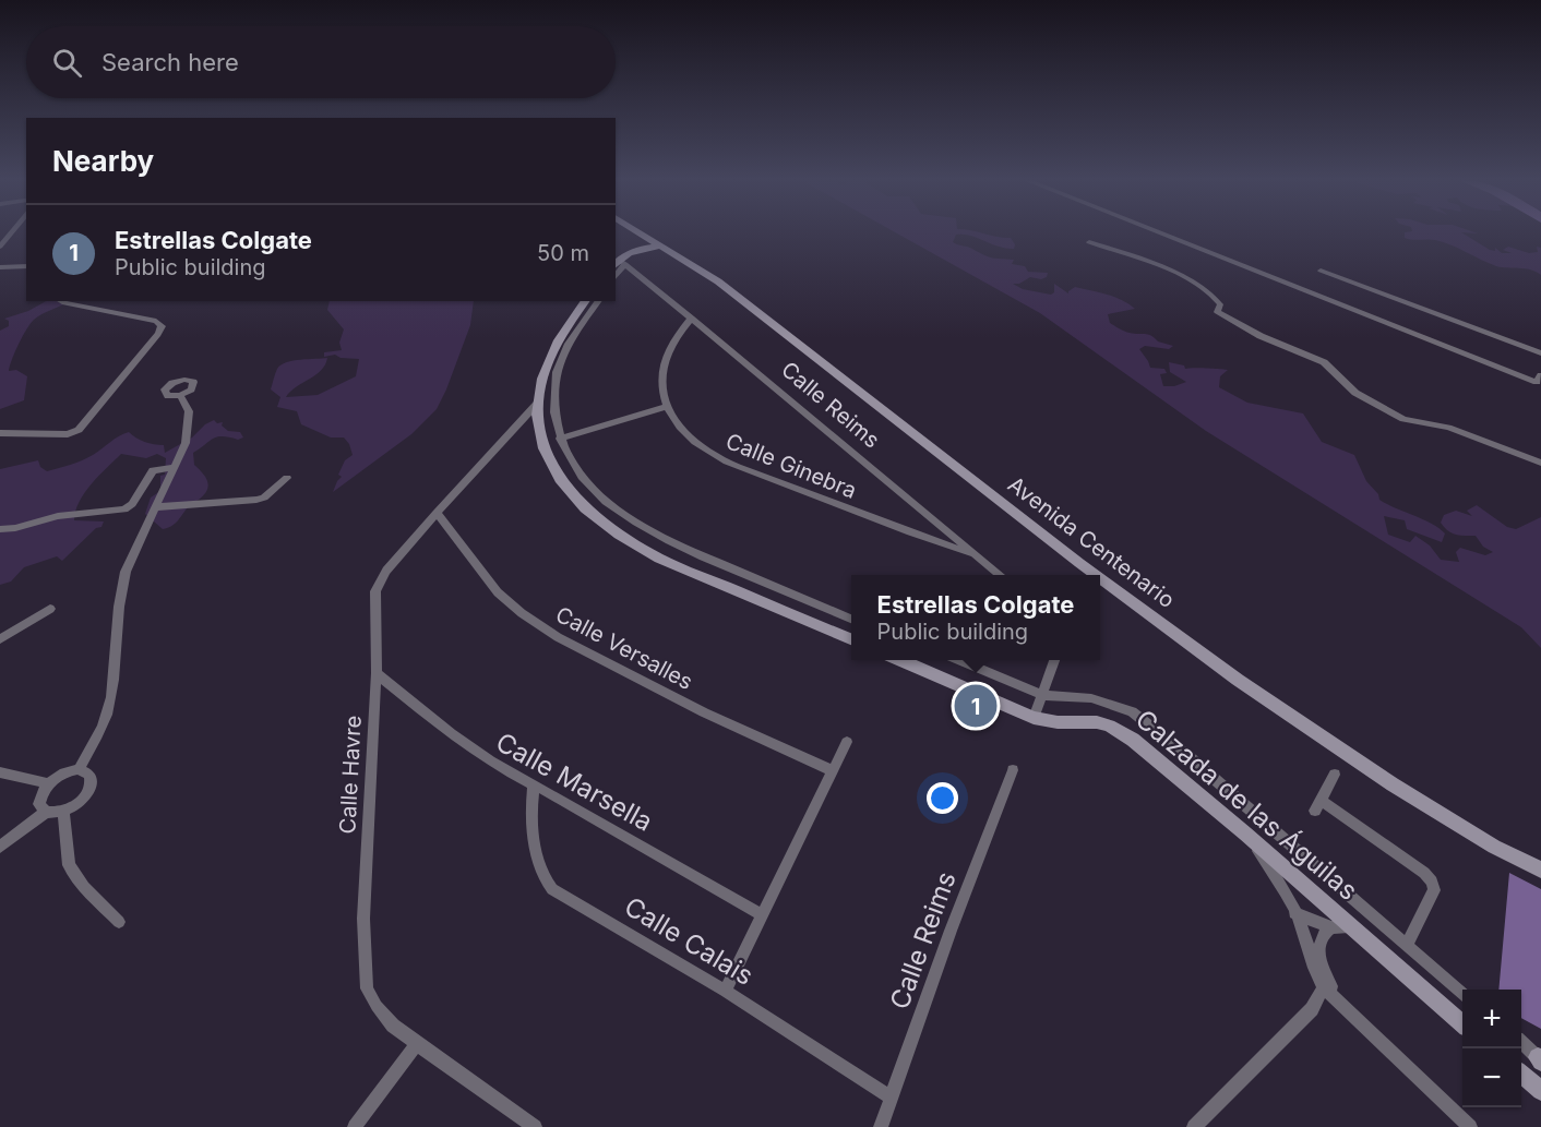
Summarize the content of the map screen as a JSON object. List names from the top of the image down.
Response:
{
  "streets": {
    "main road": ["Avenida Centenario", "Calzada de las Águilas"],
    "street": [
      "Calle Reims",
      "Calle Ginebra",
      "Calle Versalles",
      "Calle Havre",
      "Calle Marsella",
      "Calle Calais"
    ]
  },
  "crossings": [
    ["Calle Reims", "Calle Ginebra"],
    ["Calle Reims", "Calle Calais"],
    ["Calle Versalles", "Calle Havre"],
    ["Calle Havre", "Calle Marsella"],
    ["Calle Marsella", "Calle Calais"]
  ],
  "page": {
    "search": "Search here",
    "heading": "Nearby",
    "list": [
      {
        "mark": "1",
        "name": "Estrellas Colgate",
        "note": "Public building",
        "value": "50 m"
      }
    ],
    "popup": ["Estrellas Colgate", "Public building"],
    "pins": "1",
    "map_buttons": ["+", "−"]
  }
}
